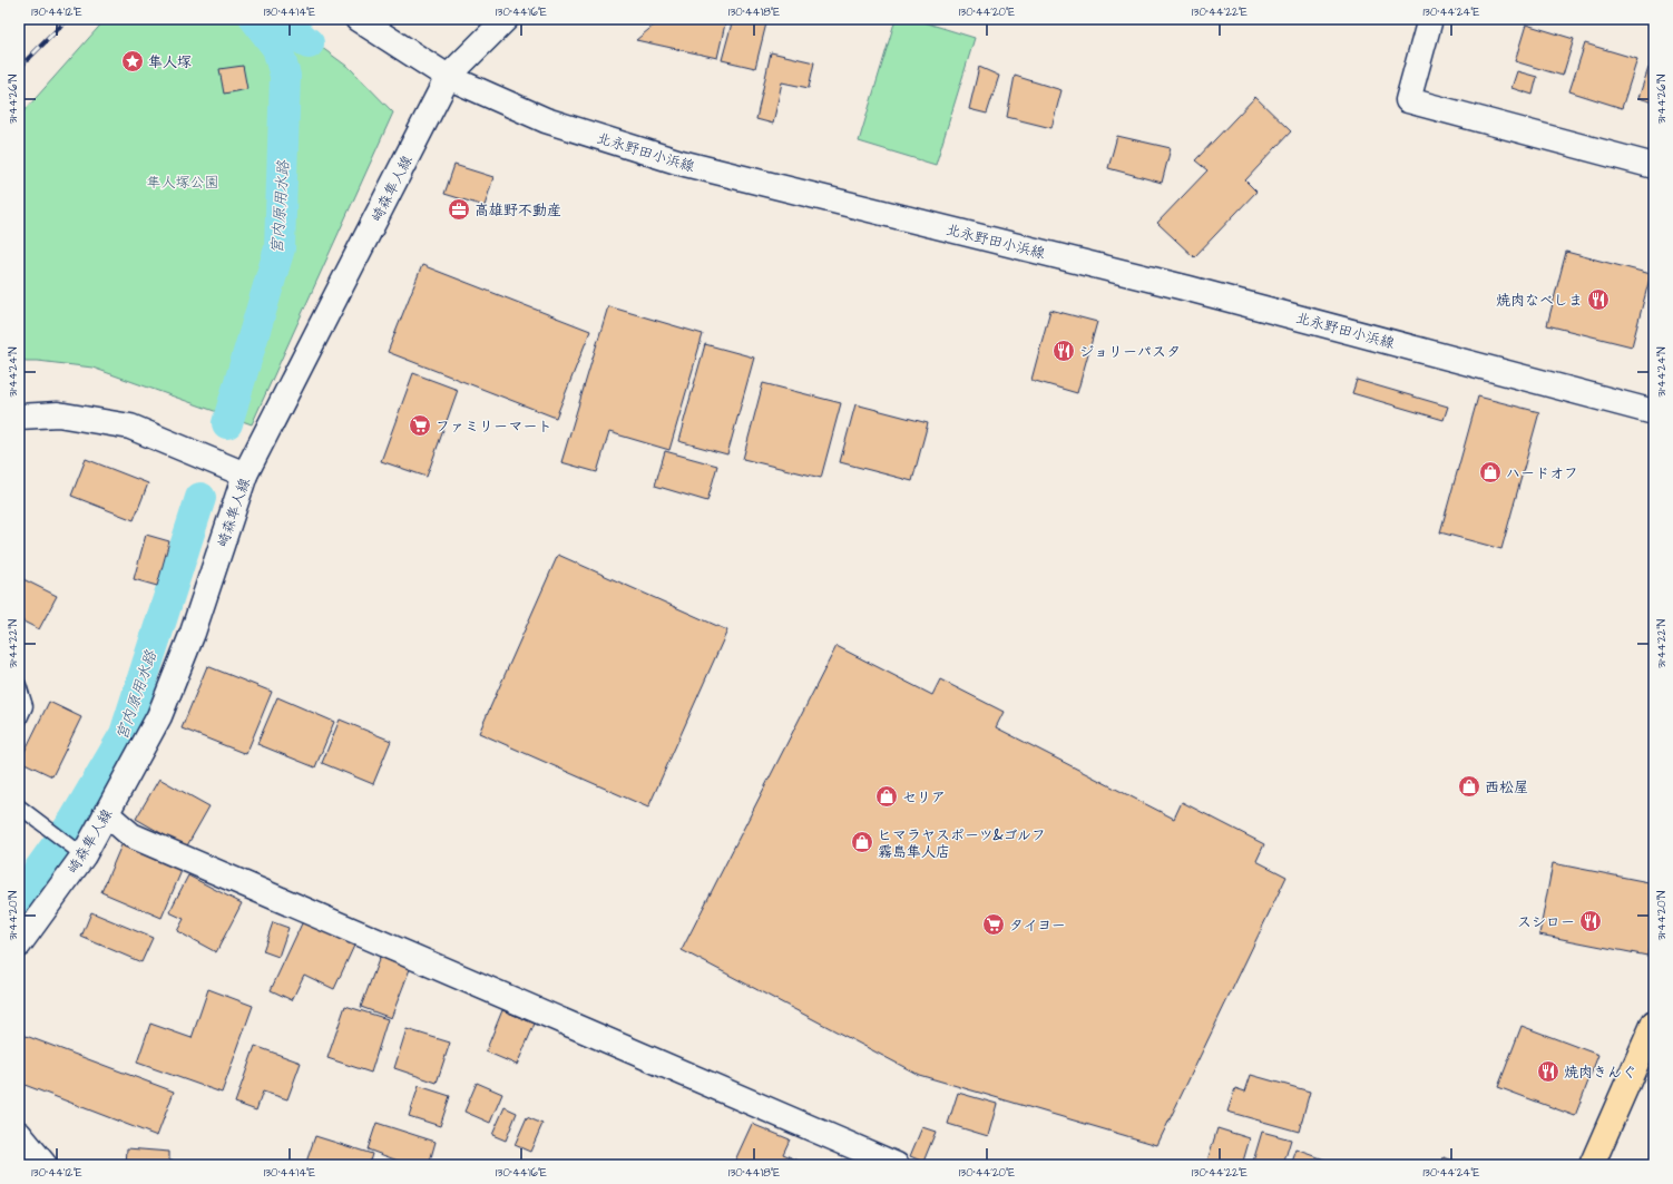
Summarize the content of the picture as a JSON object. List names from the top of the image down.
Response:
{
  "streets": {
    "main road": ["北永野田小浜線", "崎森隼人線"]
  },
  "crossings": [
    ["北永野田小浜線", "崎森隼人線"]
  ],
  "water": ["宮内原用水路"],
  "parks": ["隼人塚公園"],
  "places": {
    "place": ["隼人塚"],
    "office": ["高雄野不動産"],
    "restaurant": [
      "焼肉なべしま",
      "ジョリーパスタ",
      "スシロー",
      "焼肉きんぐ"
    ],
    "supermarket": ["ファミリーマート", "タイヨー"],
    "shop": [
      "ハードオフ",
      "西松屋",
      "セリア",
      "ヒマラヤスポーツ&ゴルフ 霧島隼人店"
    ]
  },
  "coordinates": [
    "130°44'12\"E",
    "130°44'14\"E",
    "130°44'16\"E",
    "130°44'18\"E",
    "130°44'20\"E",
    "130°44'22\"E",
    "130°44'24\"E",
    "31°44'26\"N",
    "31°44'24\"N",
    "31°44'22\"N",
    "31°44'20\"N"
  ]
}
